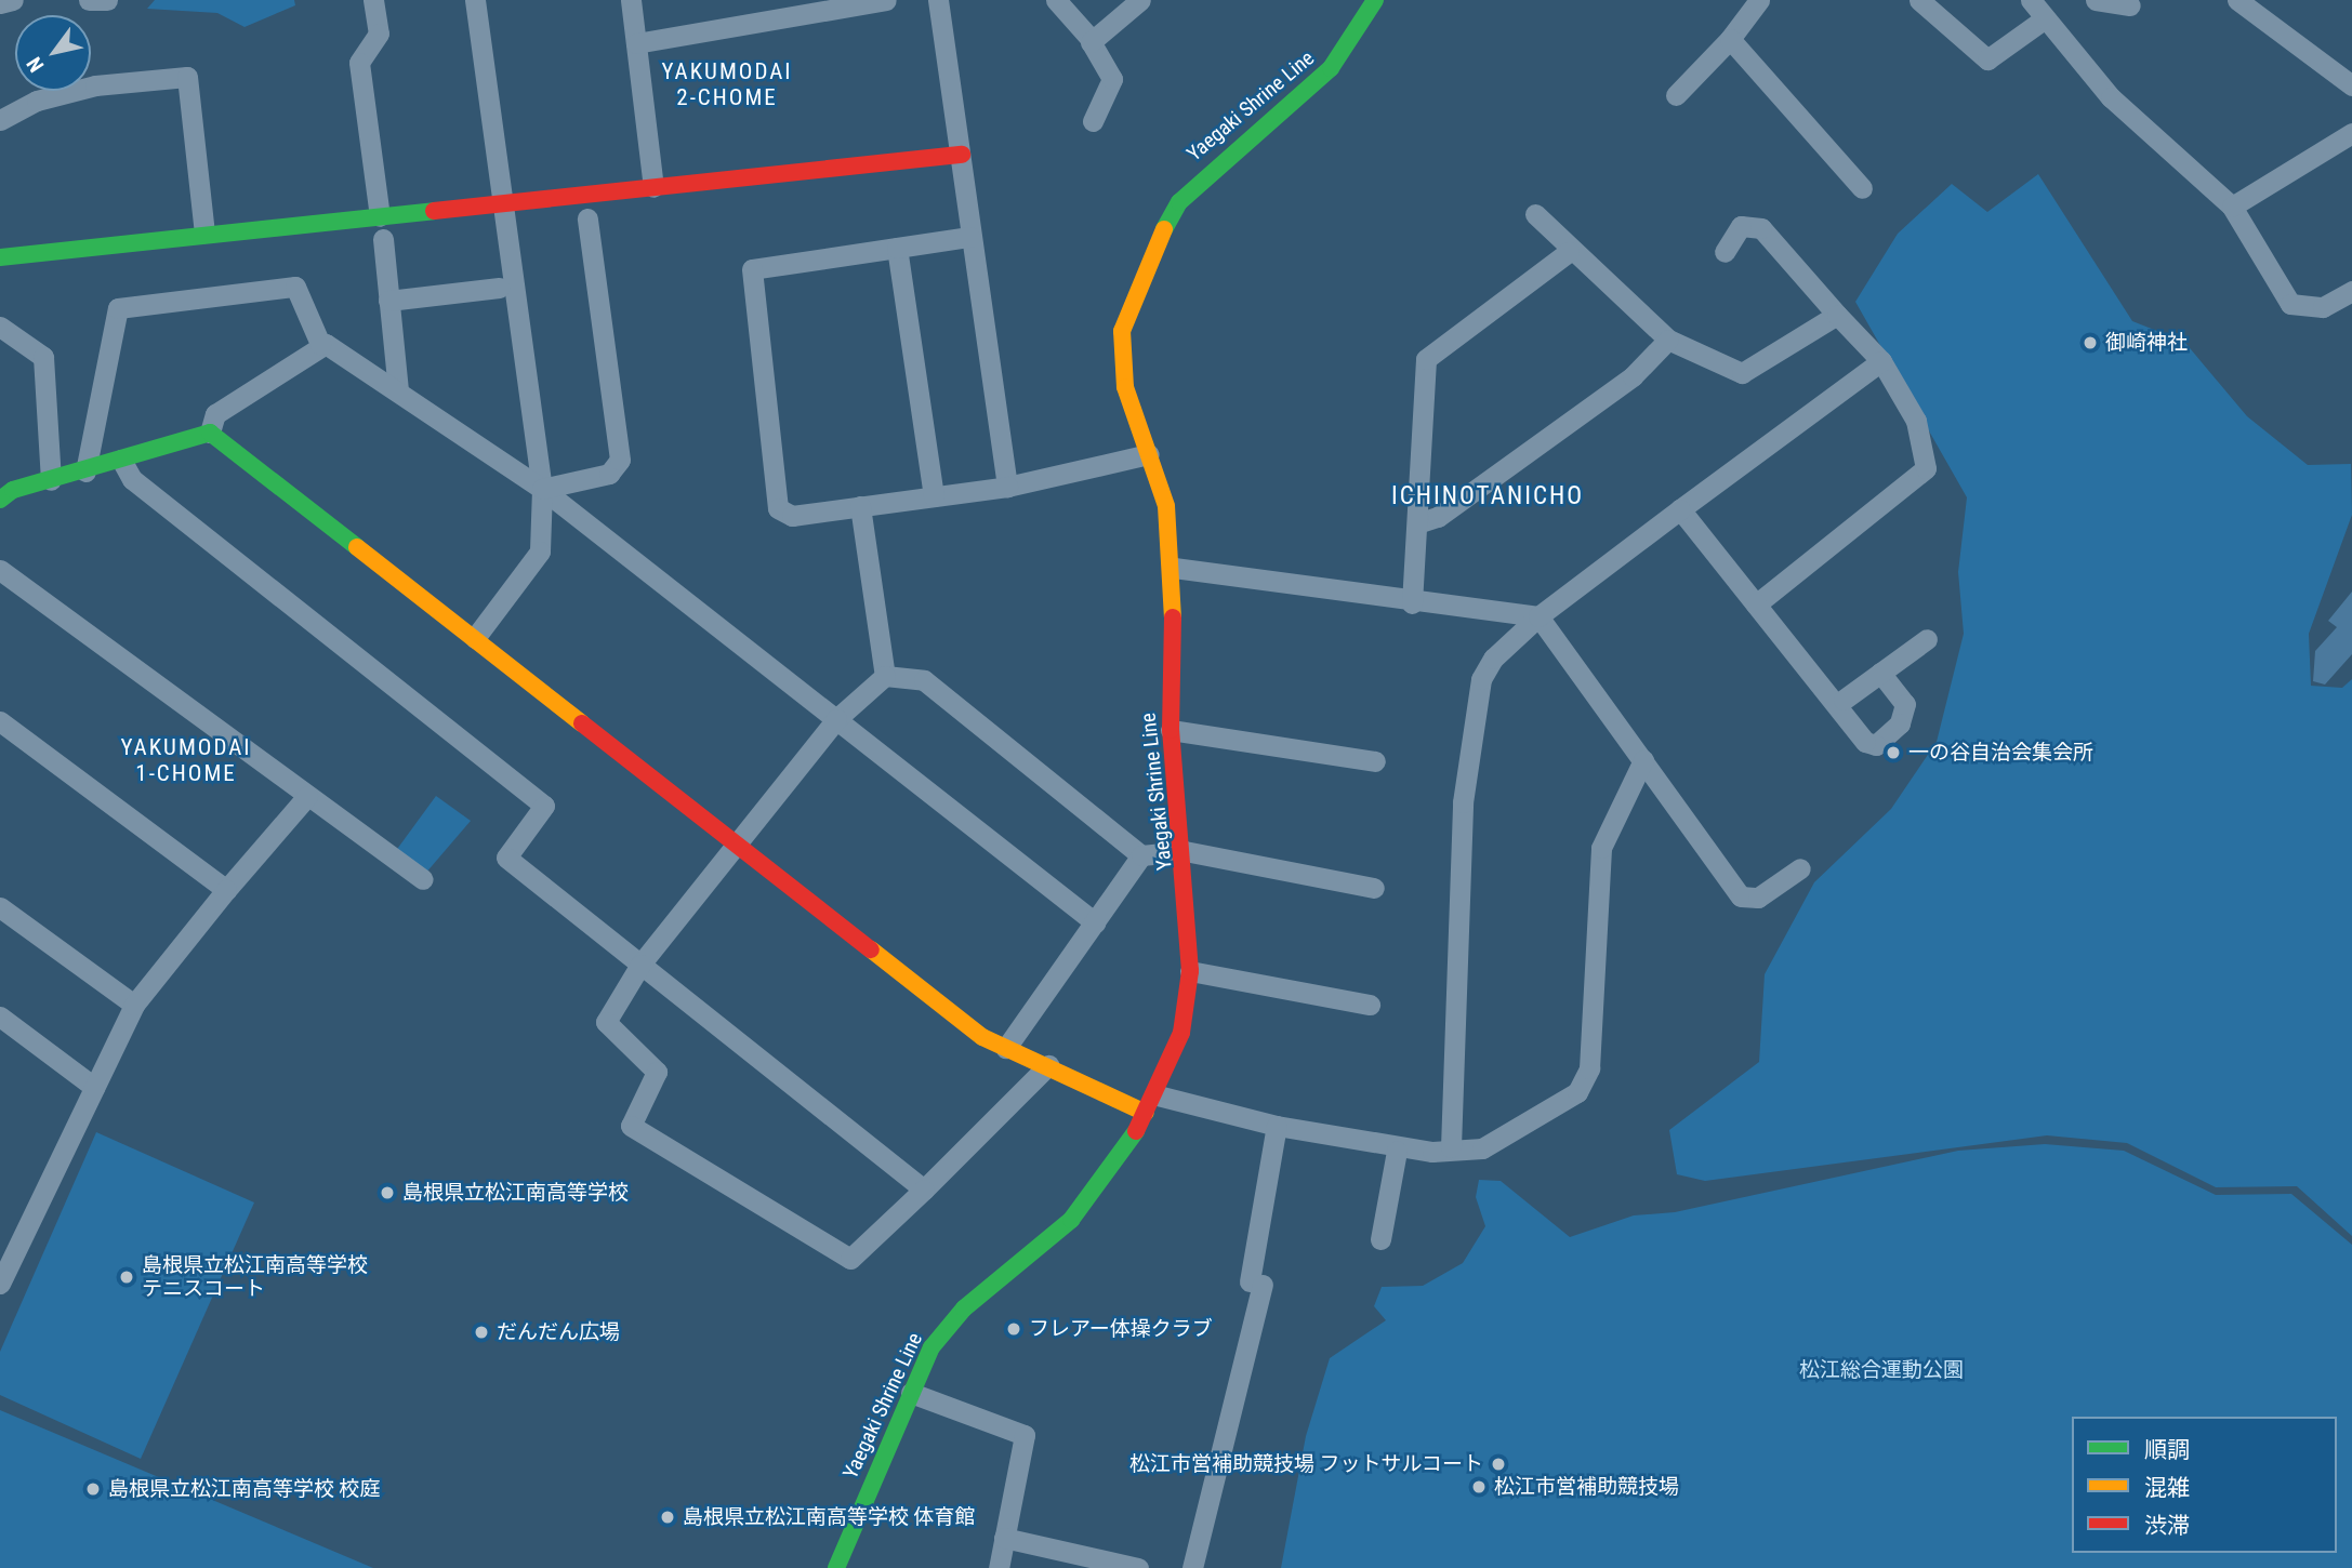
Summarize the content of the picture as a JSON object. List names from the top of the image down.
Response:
{
  "streets": {
    "street": ["Yaegaki Shrine Line"]
  },
  "districts": ["YAKUMODAI 2-CHOME", "ICHINOTANICHO", "YAKUMODAI 1-CHOME"],
  "parks": ["松江総合運動公園"],
  "places": [
    "御崎神社",
    "一の谷自治会集会所",
    "島根県立松江南高等学校",
    "島根県立松江南高等学校 テニスコート",
    "フレアー体操クラブ",
    "だんだん広場",
    "松江市営補助競技場 フットサルコート",
    "松江市営補助競技場",
    "島根県立松江南高等学校 校庭",
    "島根県立松江南高等学校 体育館"
  ],
  "legend": ["順調", "混雑", "渋滞"],
  "north": "bottom left"
}
